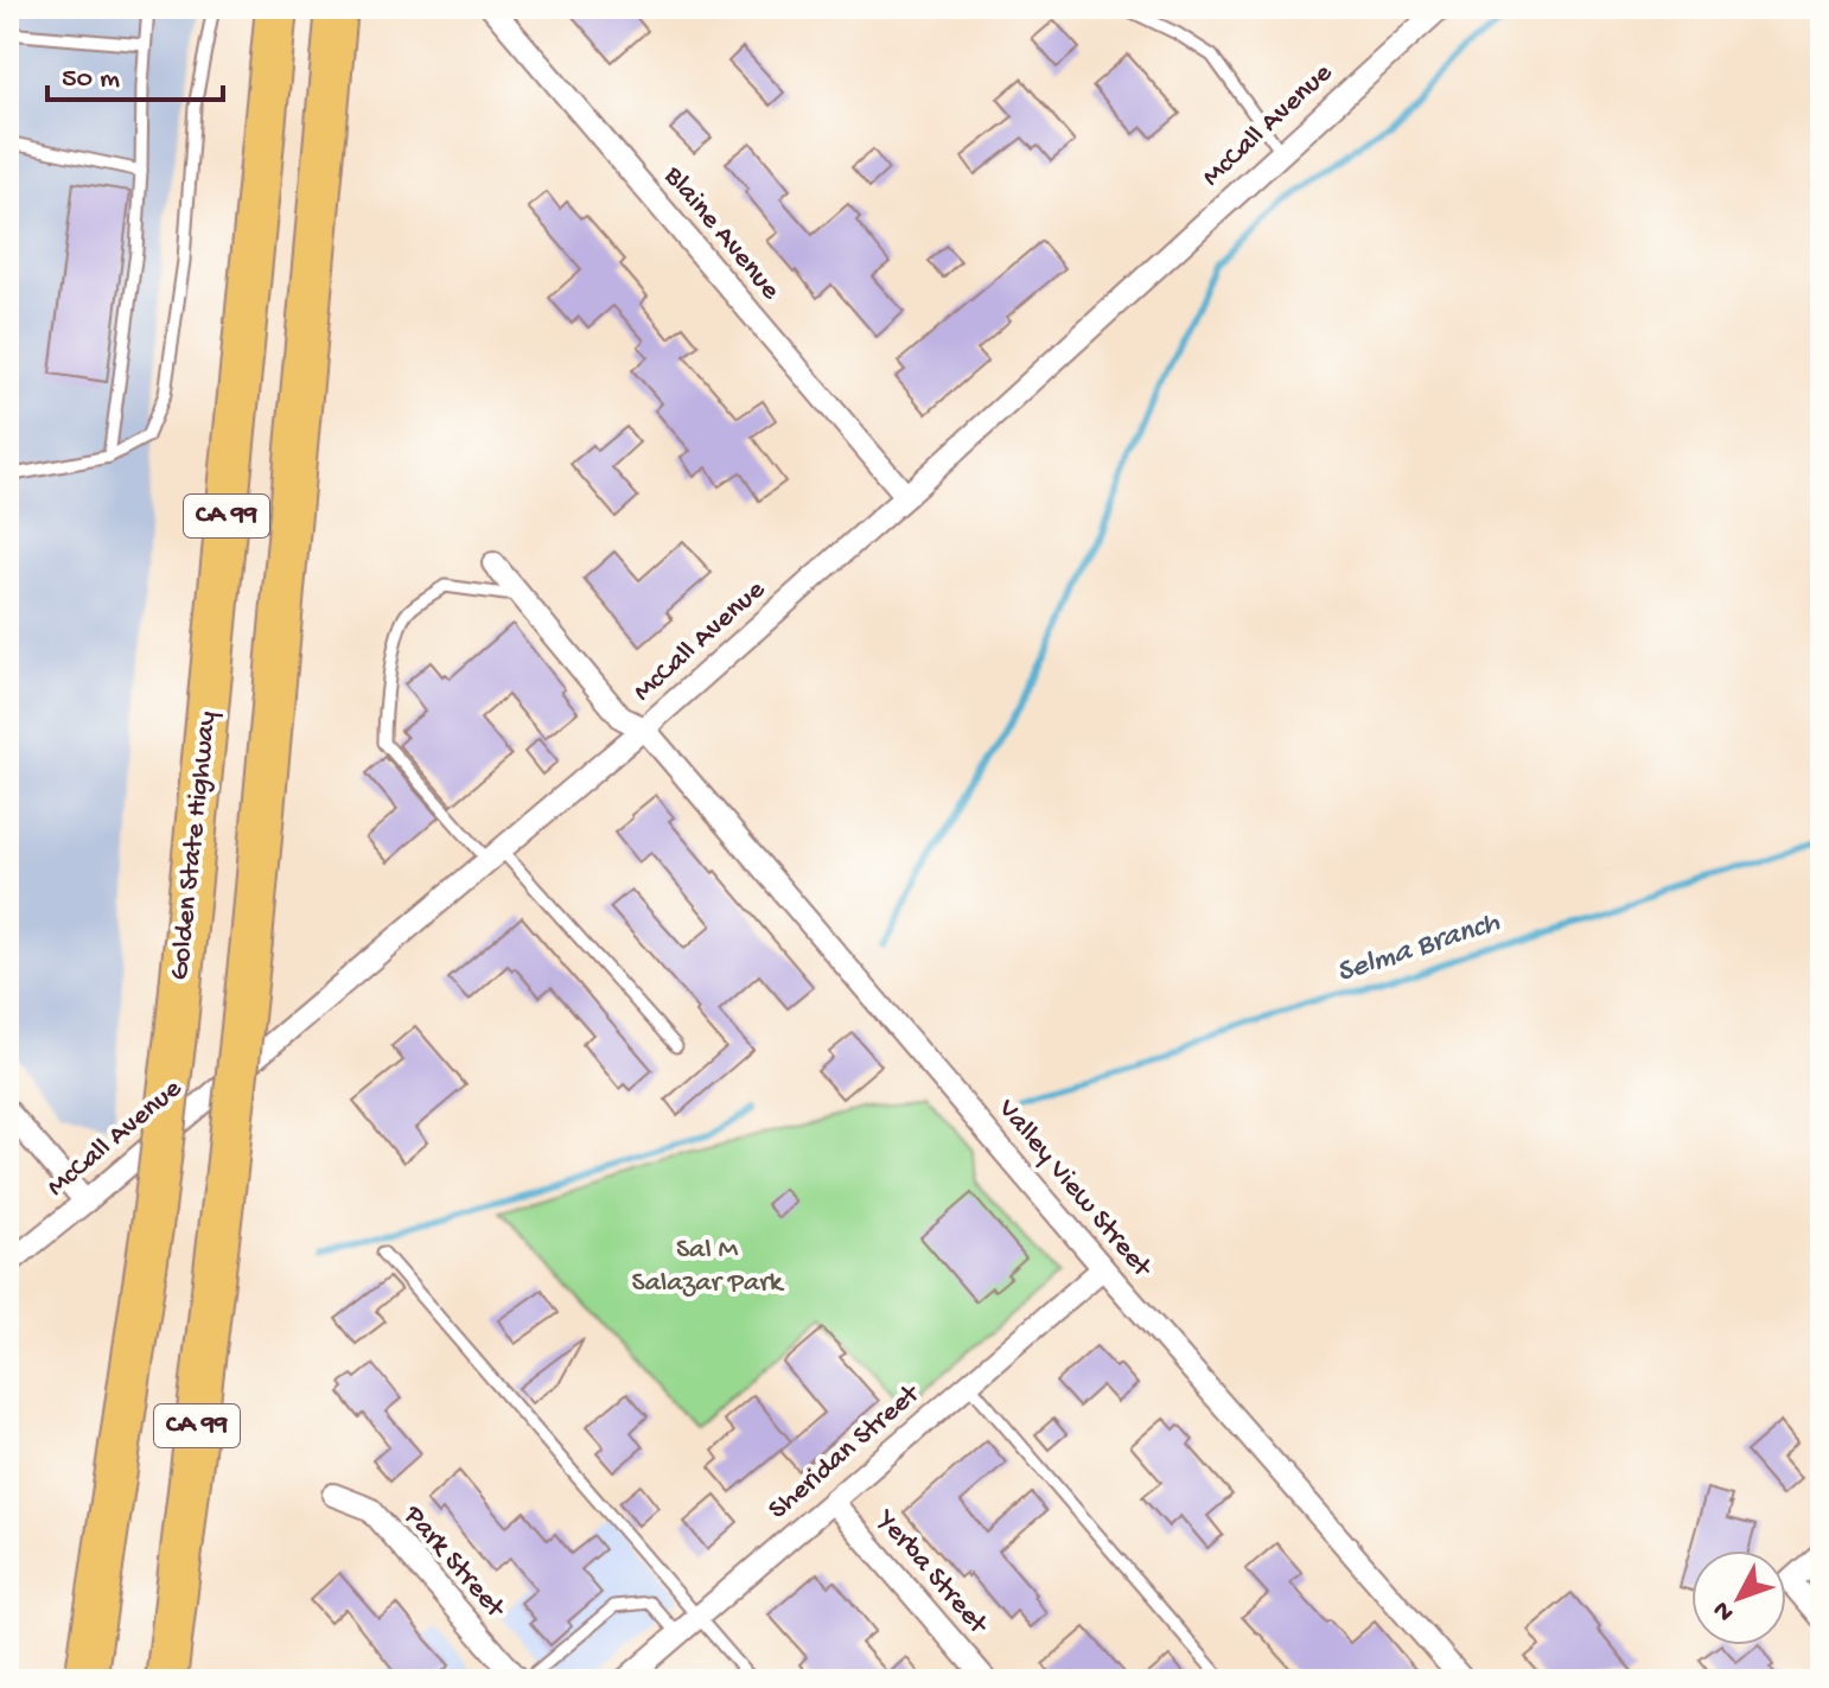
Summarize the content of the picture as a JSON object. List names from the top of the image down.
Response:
{
  "streets": {
    "highway": ["CA 99", "Golden State Highway"],
    "street": [
      "McCall Avenue",
      "Blaine Avenue",
      "Valley View Street",
      "Sheridan Street",
      "Park Street",
      "Yerba Street"
    ]
  },
  "crossings": [
    ["McCall Avenue", "Blaine Avenue"],
    ["McCall Avenue", "Valley View Street"],
    ["Valley View Street", "Sheridan Street"],
    ["Sheridan Street", "Yerba Street"]
  ],
  "water": ["Selma Branch"],
  "parks": ["Sal M Salazar Park"],
  "scale_bar": "50 m",
  "north": "bottom left"
}
